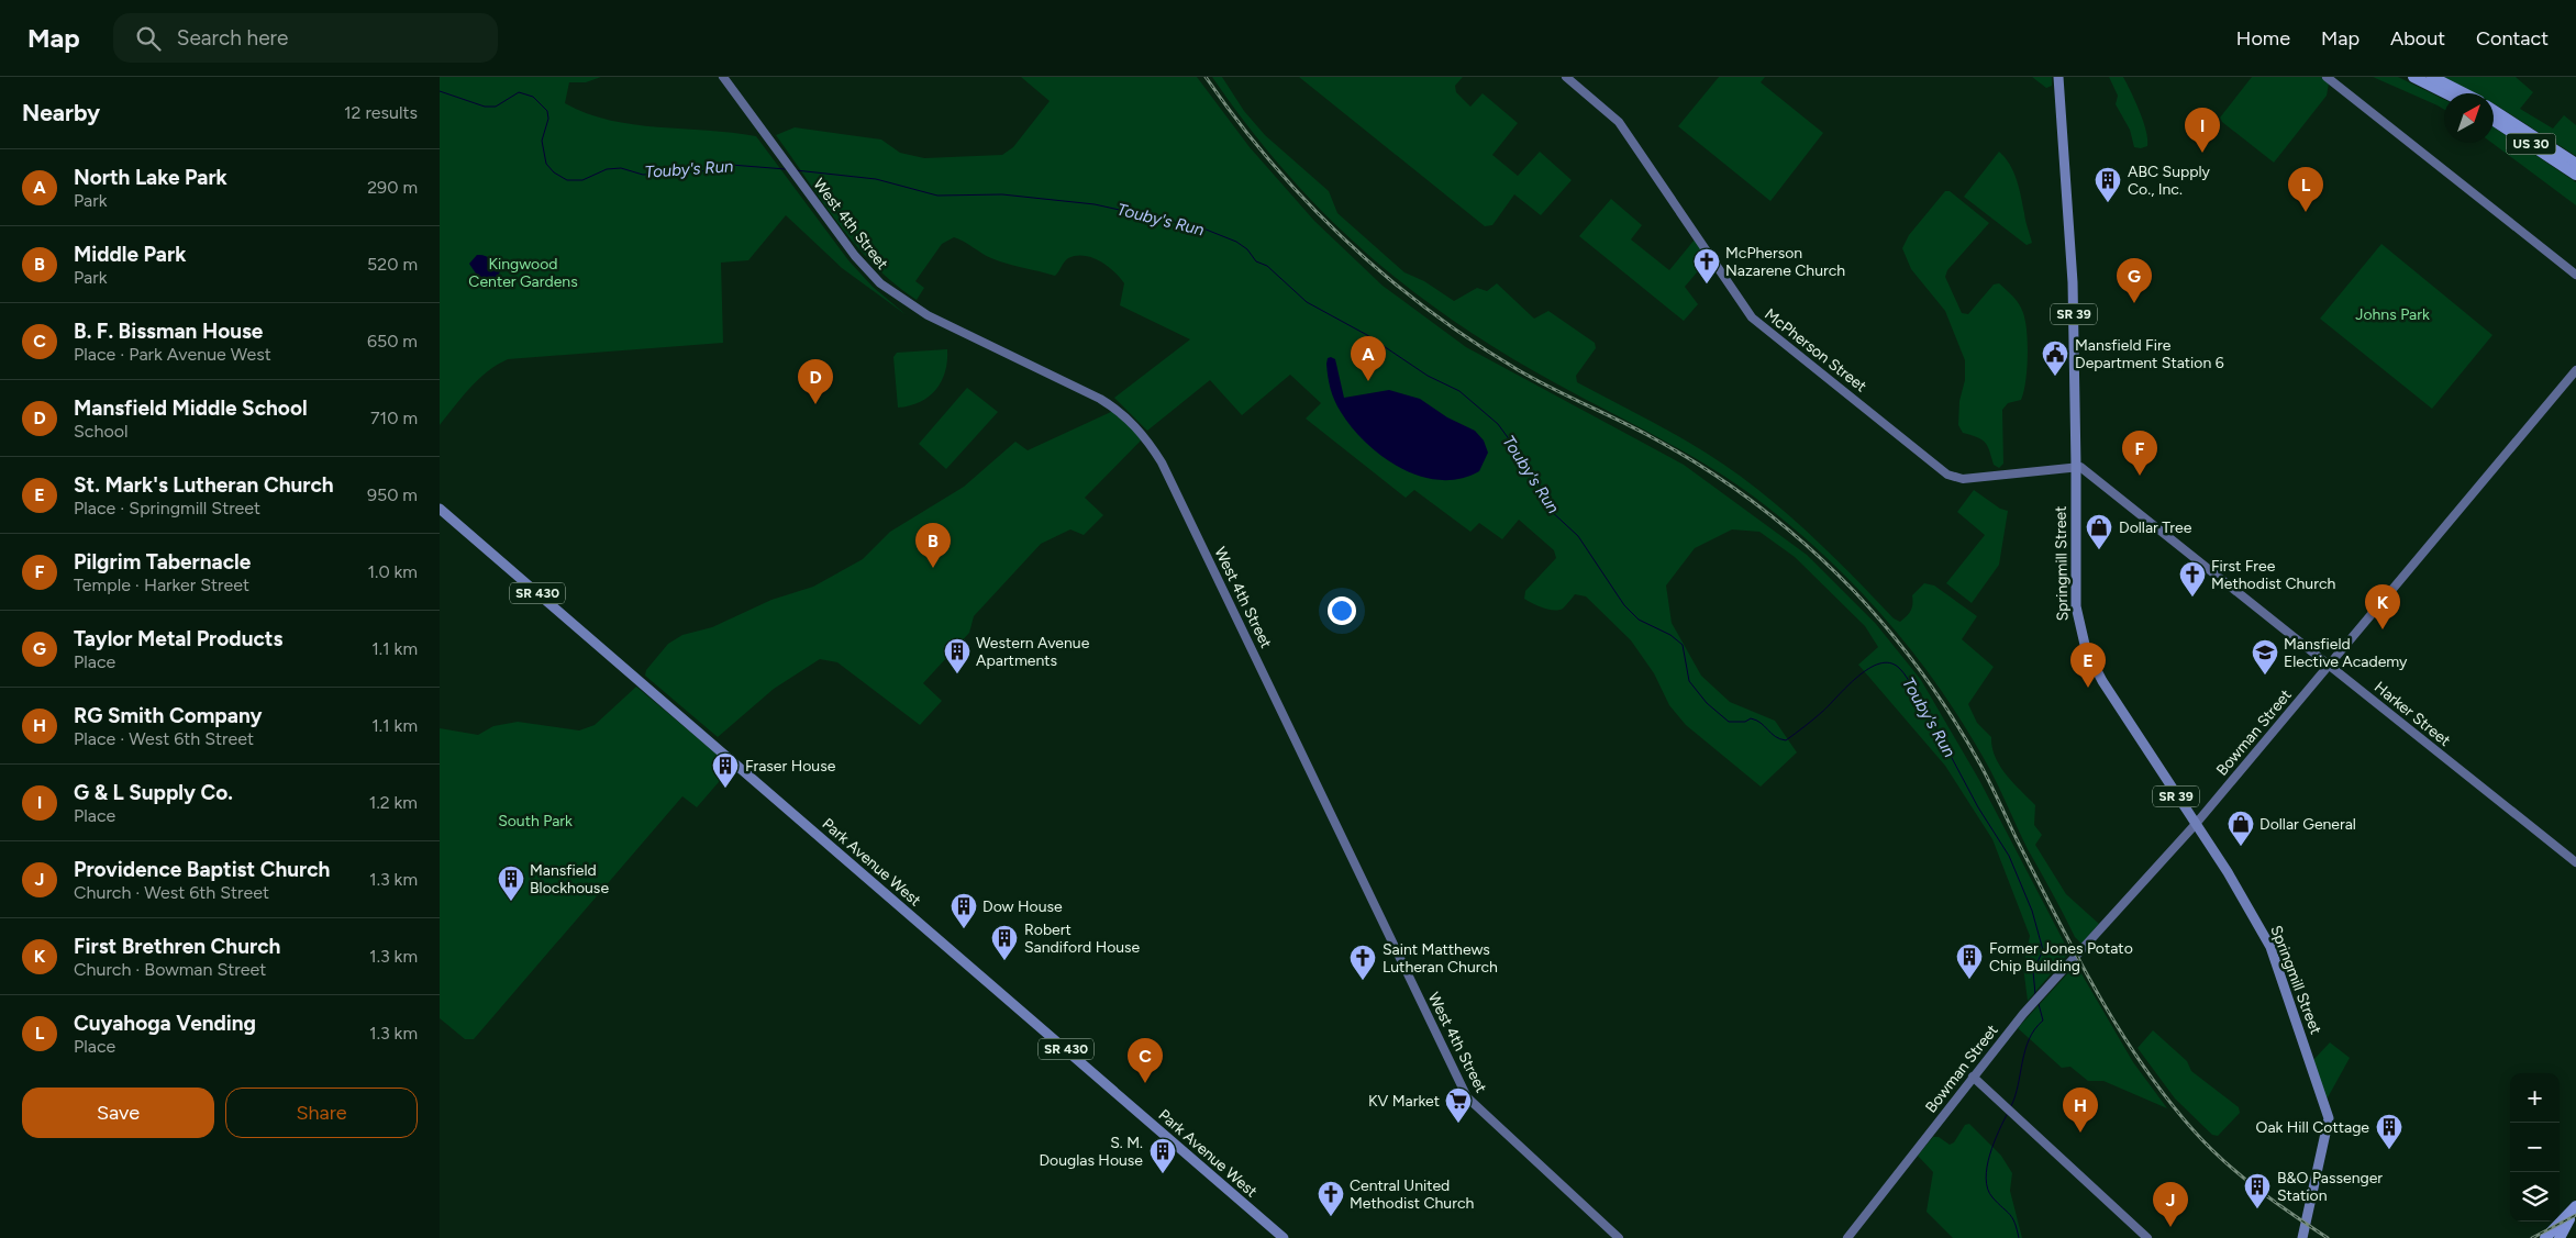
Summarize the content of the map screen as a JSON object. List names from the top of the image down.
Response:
{
  "streets": {
    "highway": ["US 30"],
    "main road": [
      "SR 39",
      "Springmill Street",
      "SR 430",
      "Park Avenue West"
    ],
    "street": [
      "West 4th Street",
      "McPherson Street",
      "Harker Street",
      "Bowman Street"
    ]
  },
  "crossings": [
    ["McPherson Street", "Springmill Street"],
    ["McPherson Street", "Harker Street"],
    ["Springmill Street", "Harker Street"],
    ["Springmill Street", "Bowman Street"],
    ["Harker Street", "Bowman Street"]
  ],
  "water": ["Touby's Run"],
  "parks": ["Kingwood Center Gardens", "Johns Park", "South Park"],
  "places": {
    "building": [
      "ABC Supply Co., Inc.",
      "Western Avenue Apartments",
      "Fraser House",
      "Mansfield Blockhouse",
      "Dow House",
      "Robert Sandiford House",
      "Former Jones Potato Chip Building",
      "Oak Hill Cottage",
      "S. M. Douglas House",
      "B&O Passenger Station"
    ],
    "church": [
      "McPherson Nazarene Church",
      "First Free Methodist Church",
      "Saint Matthews Lutheran Church",
      "Central United Methodist Church"
    ],
    "public building": ["Mansfield Fire Department Station 6"],
    "shop": ["Dollar Tree", "Dollar General"],
    "school or university": ["Mansfield Elective Academy"],
    "supermarket": ["KV Market"]
  },
  "north": "top right",
  "page": {
    "header": "Map",
    "search": "Search here",
    "nav": [
      "Home",
      "Map",
      "About",
      "Contact"
    ],
    "heading": ["Nearby", "12 results"],
    "pins": [
      "I",
      "L",
      "G",
      "A",
      "D",
      "F",
      "B",
      "K",
      "E",
      "C",
      "H",
      "J"
    ],
    "list": [
      {
        "mark": "A",
        "name": "North Lake Park",
        "note": "Park",
        "value": "290 m"
      },
      {
        "mark": "B",
        "name": "Middle Park",
        "note": "Park",
        "value": "520 m"
      },
      {
        "mark": "C",
        "name": "B. F. Bissman House",
        "note": "Place · Park Avenue West",
        "value": "650 m"
      },
      {
        "mark": "D",
        "name": "Mansfield Middle School",
        "note": "School",
        "value": "710 m"
      },
      {
        "mark": "E",
        "name": "St. Mark's Lutheran Church",
        "note": "Place · Springmill Street",
        "value": "950 m"
      },
      {
        "mark": "F",
        "name": "Pilgrim Tabernacle",
        "note": "Temple · Harker Street",
        "value": "1.0 km"
      },
      {
        "mark": "G",
        "name": "Taylor Metal Products",
        "note": "Place",
        "value": "1.1 km"
      },
      {
        "mark": "H",
        "name": "RG Smith Company",
        "note": "Place · West 6th Street",
        "value": "1.1 km"
      },
      {
        "mark": "I",
        "name": "G & L Supply Co.",
        "note": "Place",
        "value": "1.2 km"
      },
      {
        "mark": "J",
        "name": "Providence Baptist Church",
        "note": "Church · West 6th Street",
        "value": "1.3 km"
      },
      {
        "mark": "K",
        "name": "First Brethren Church",
        "note": "Church · Bowman Street",
        "value": "1.3 km"
      },
      {
        "mark": "L",
        "name": "Cuyahoga Vending",
        "note": "Place",
        "value": "1.3 km"
      }
    ],
    "buttons": ["Save", "Share"],
    "map_buttons": ["+", "−"]
  }
}
